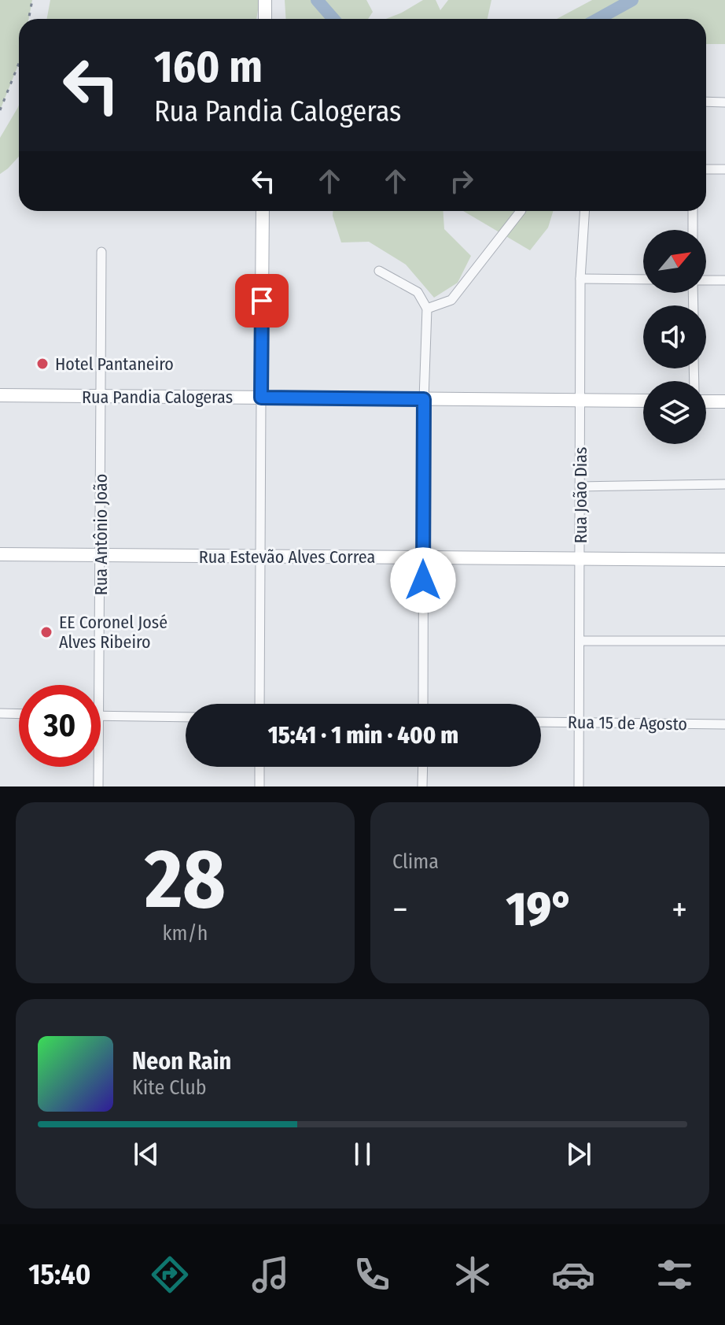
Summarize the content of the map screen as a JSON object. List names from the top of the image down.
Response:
{
  "streets": {
    "main road": ["Rua Pandia Calogeras", "Rua Estevão Alves Correa"],
    "street": ["Rua João Dias", "Rua Antônio João", "Rua 15 de Agosto"]
  },
  "crossings": [
    ["Rua Pandia Calogeras", "Rua João Dias"],
    ["Rua Pandia Calogeras", "Rua Antônio João"],
    ["Rua João Dias", "Rua Estevão Alves Correa"],
    ["Rua João Dias", "Rua 15 de Agosto"],
    ["Rua Antônio João", "Rua Estevão Alves Correa"]
  ],
  "places": ["Hotel Pantaneiro", "EE Coronel José Alves Ribeiro"],
  "north": "top right",
  "page": {
    "turn": ["160 m", "Rua Pandia Calogeras"],
    "limit": "30",
    "trip": "15:41 · 1 min · 400 m",
    "tile": [
      ["28", "km/h"],
      "Clima"
    ],
    "heat": ["−", "19°", "+"],
    "song": ["Neon Rain", "Kite Club"],
    "tabs": "15:40"
  }
}
